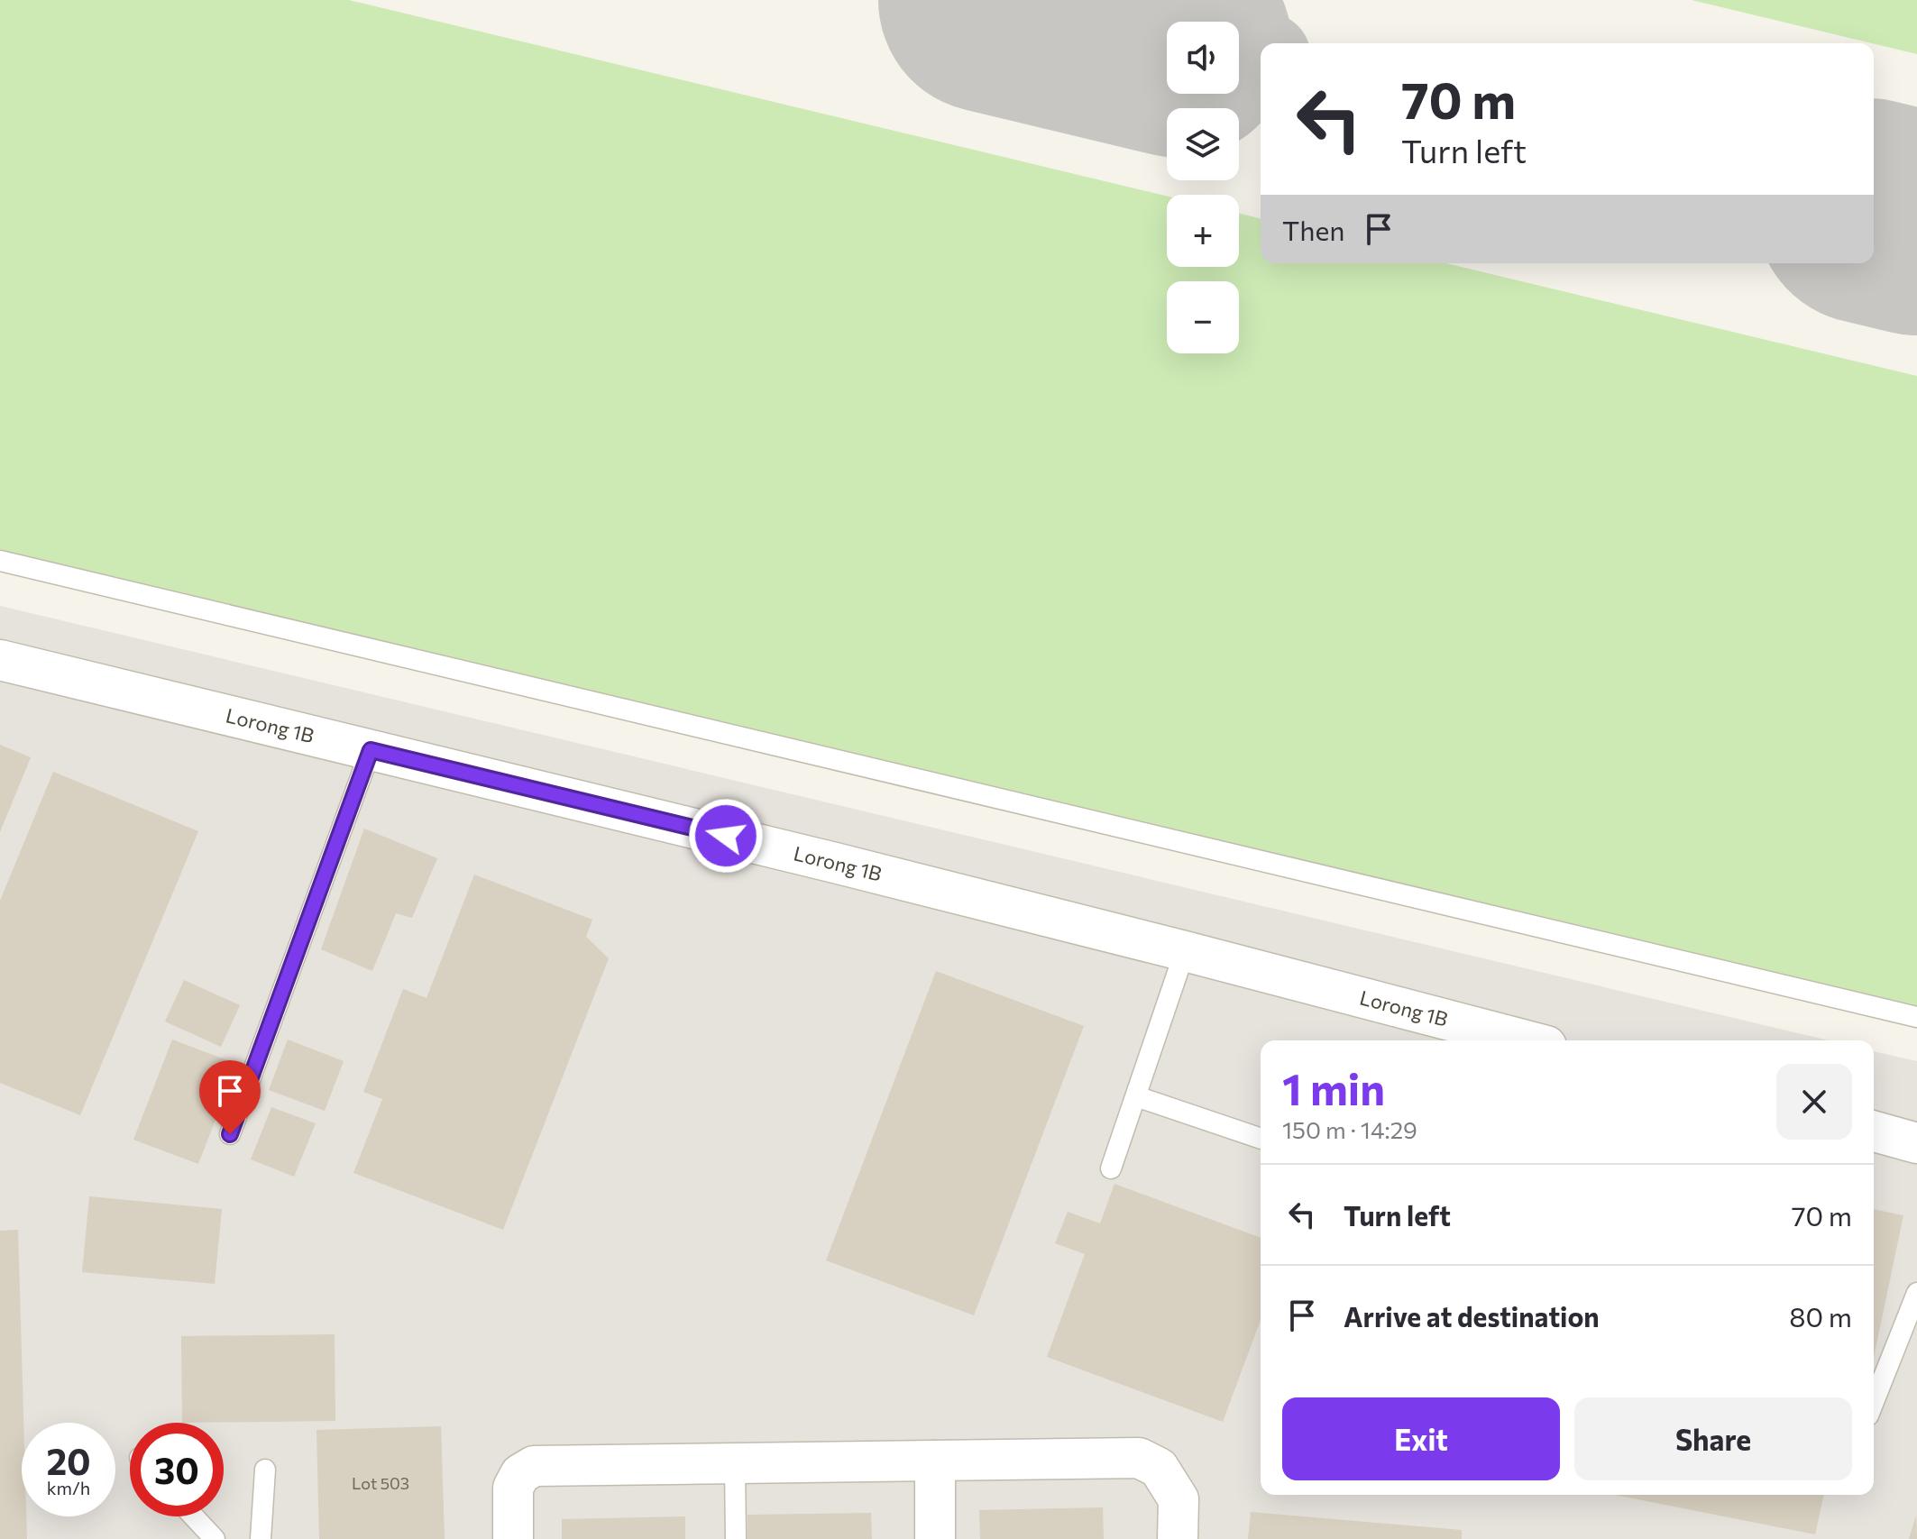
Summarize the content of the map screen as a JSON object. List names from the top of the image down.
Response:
{
  "streets": {
    "street": ["Lorong 1B"]
  },
  "house_numbers": ["Lot 503"],
  "page": {
    "map_buttons": ["+", "−"],
    "turn": ["70 m", "Turn left"],
    "then": "Then",
    "heading": ["1 min", "150 m · 14:29"],
    "list": [
      {
        "name": "Turn left",
        "value": "70 m"
      },
      {
        "name": "Arrive at destination",
        "value": "80 m"
      }
    ],
    "buttons": ["Exit", "Share"],
    "speed": "20 km/h",
    "limit": "30"
  }
}
